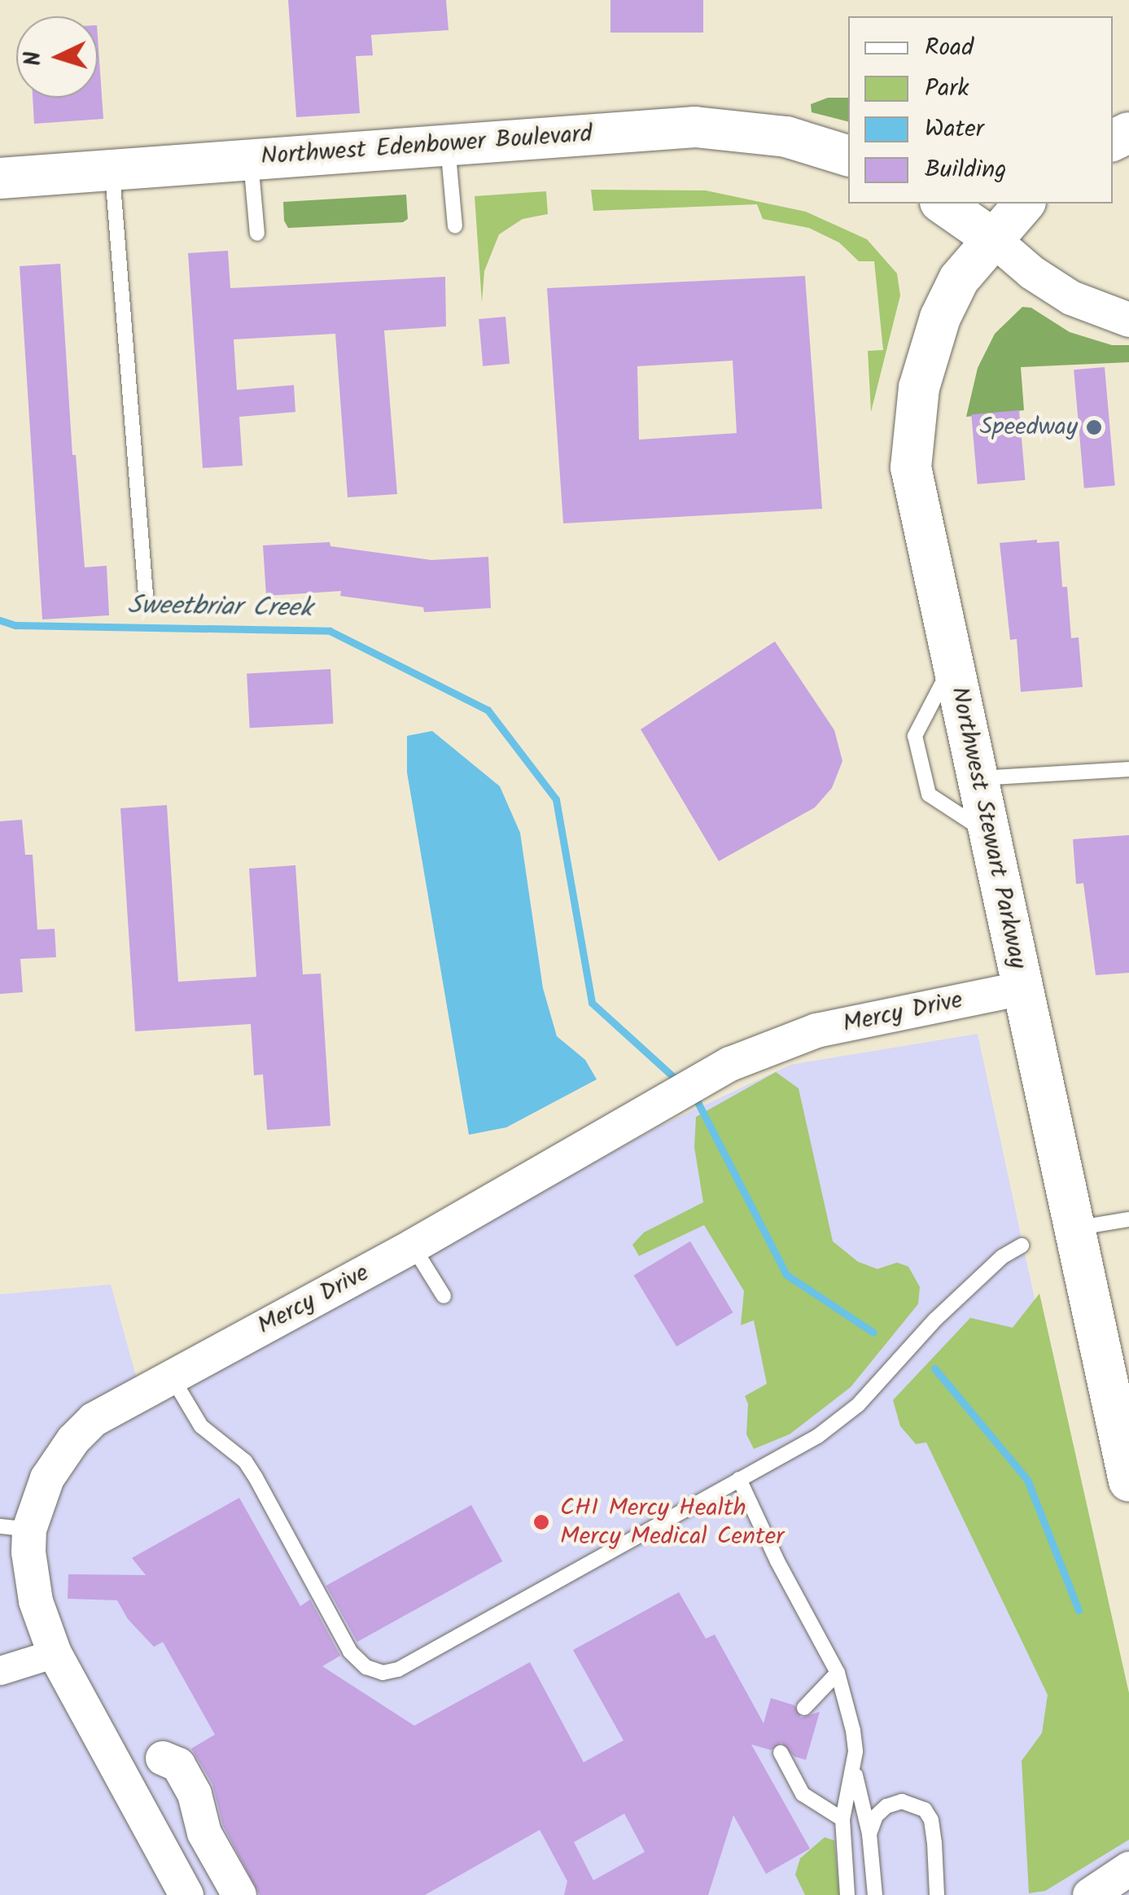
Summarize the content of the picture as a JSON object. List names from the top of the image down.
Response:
{
  "streets": {
    "main road": ["Northwest Edenbower Boulevard", "Northwest Stewart Parkway"],
    "street": ["Mercy Drive"]
  },
  "crossings": [
    ["Northwest Stewart Parkway", "Mercy Drive"]
  ],
  "water": ["Sweetbriar Creek"],
  "places": ["Speedway", "CHI Mercy Health Mercy Medical Center"],
  "legend": [
    "Road",
    "Park",
    "Water",
    "Building"
  ],
  "north": "left"
}
